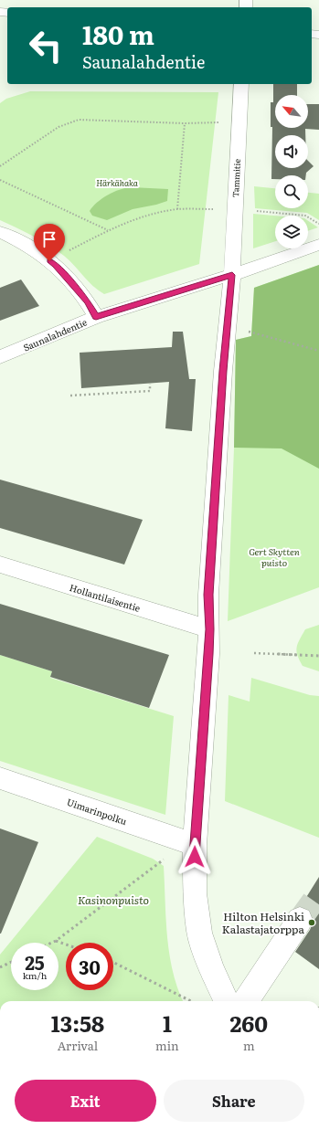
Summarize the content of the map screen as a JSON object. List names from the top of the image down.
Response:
{
  "streets": {
    "street": [
      "Tammitie",
      "Saunalahdentie",
      "Hollantilaisentie",
      "Uimarinpolku"
    ]
  },
  "crossings": [
    ["Tammitie", "Saunalahdentie"],
    ["Tammitie", "Hollantilaisentie"],
    ["Tammitie", "Uimarinpolku"]
  ],
  "parks": ["Härkähaka", "Gert Skytten puisto", "Kasinonpuisto"],
  "places": ["Hilton Helsinki Kalastajatorppa"],
  "north": "top left",
  "page": {
    "turn": ["180 m", "Saunalahdentie"],
    "speed": "25 km/h",
    "limit": "30",
    "eta": [
      "13:58",
      "Arrival",
      "1",
      "min",
      "260",
      "m"
    ],
    "buttons": ["Exit", "Share"]
  }
}
